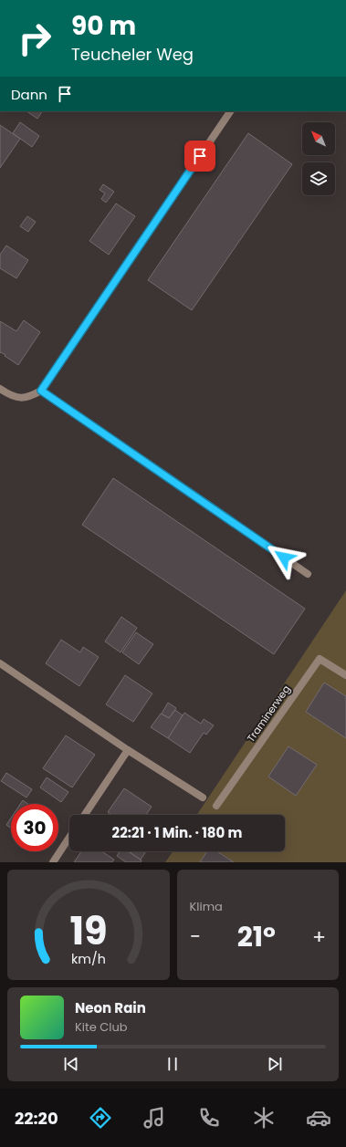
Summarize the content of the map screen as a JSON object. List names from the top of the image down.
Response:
{
  "streets": {
    "street": ["Traminerweg"]
  },
  "north": "top left",
  "page": {
    "turn": ["90 m", "Teucheler Weg"],
    "then": "Dann",
    "limit": "30",
    "trip": "22:21 · 1 Min. · 180 m",
    "tile": "Klima",
    "heat": ["−", "21°", "+"],
    "song": ["Neon Rain", "Kite Club"],
    "tabs": "22:20",
    "gauge": ["19", "km/h"]
  }
}
